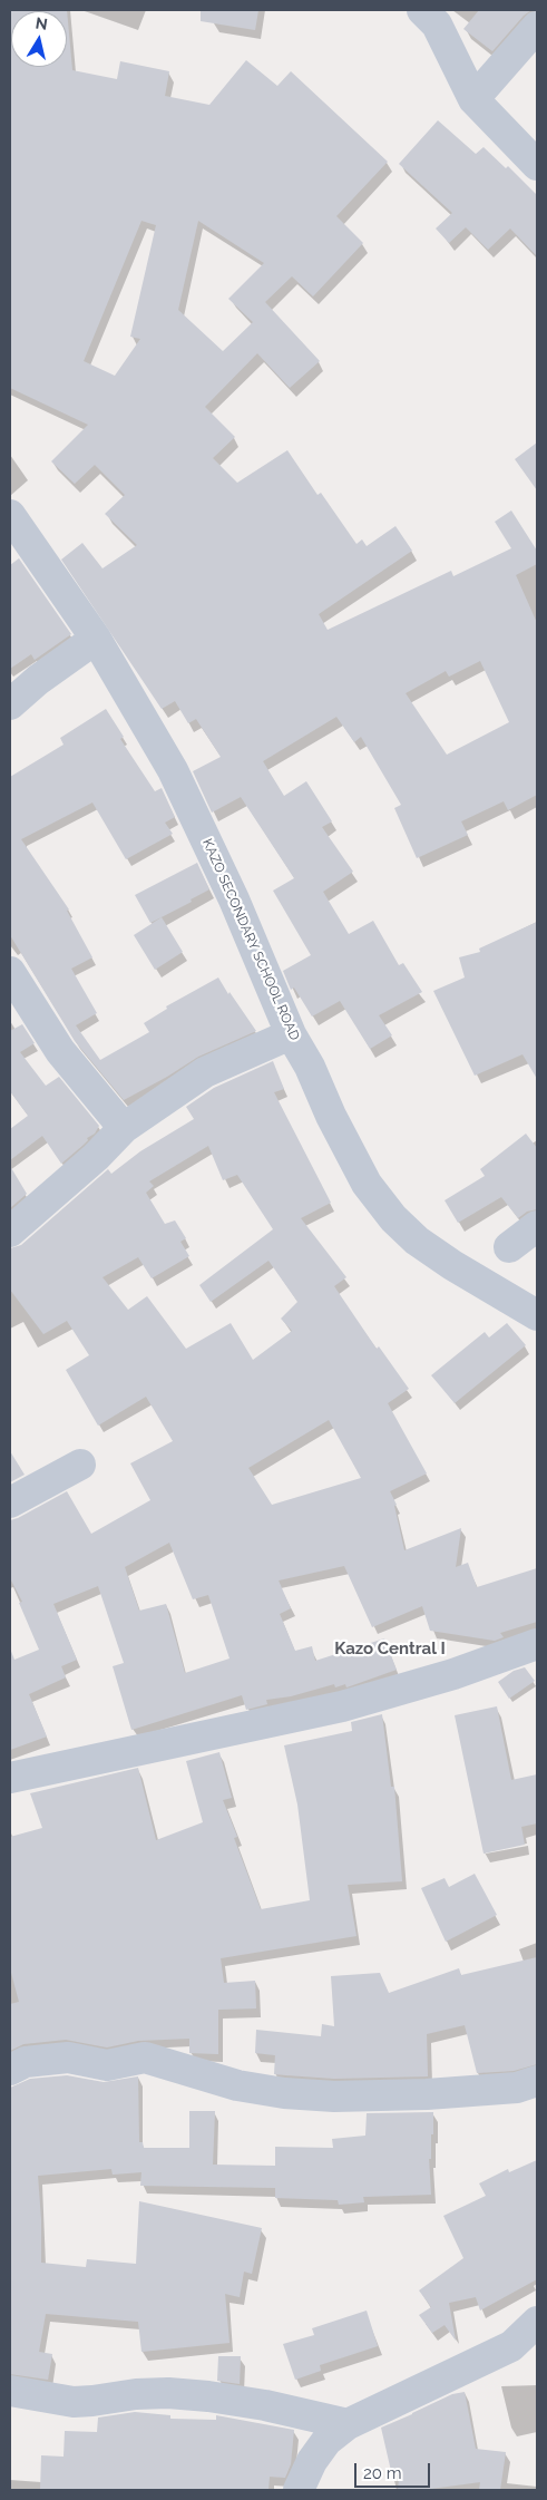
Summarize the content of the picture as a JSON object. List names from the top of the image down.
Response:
{
  "streets": {
    "street": ["KAZO SECONDARY SCHOOL ROAD"]
  },
  "districts": ["Kazo Central I"],
  "scale_bar": "20 m",
  "north": "top"
}
